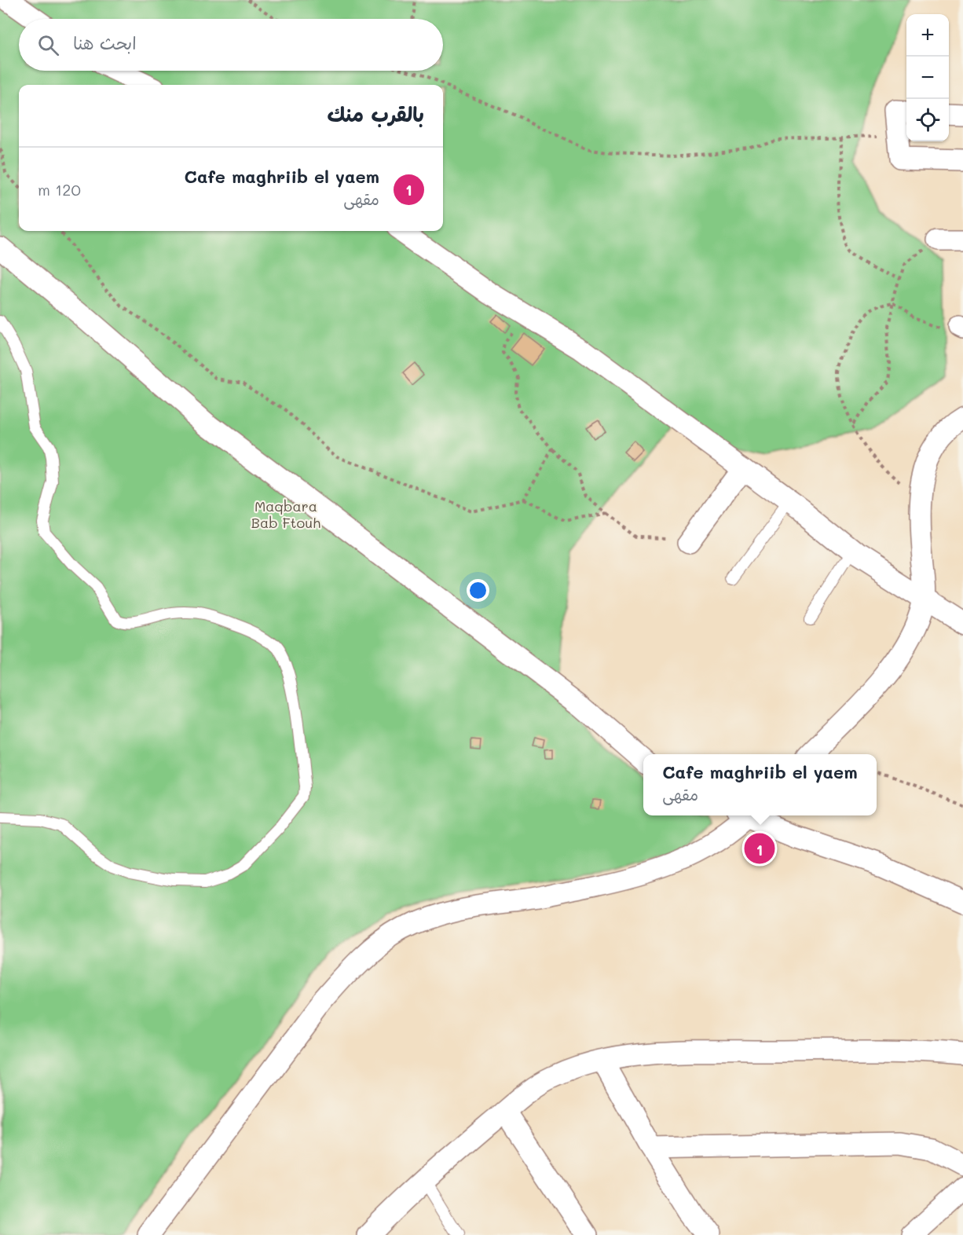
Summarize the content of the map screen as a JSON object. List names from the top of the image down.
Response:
{
  "parks": ["Maqbara Bab Ftouh"],
  "page": {
    "map_buttons": ["+", "−"],
    "search": "ابحث هنا",
    "heading": "بالقرب منك",
    "list": [
      {
        "mark": "1",
        "name": "Cafe maghriib el yaem",
        "note": "مقهى",
        "value": "120 m"
      }
    ],
    "popup": ["Cafe maghriib el yaem", "مقهى"],
    "pins": "1"
  }
}
